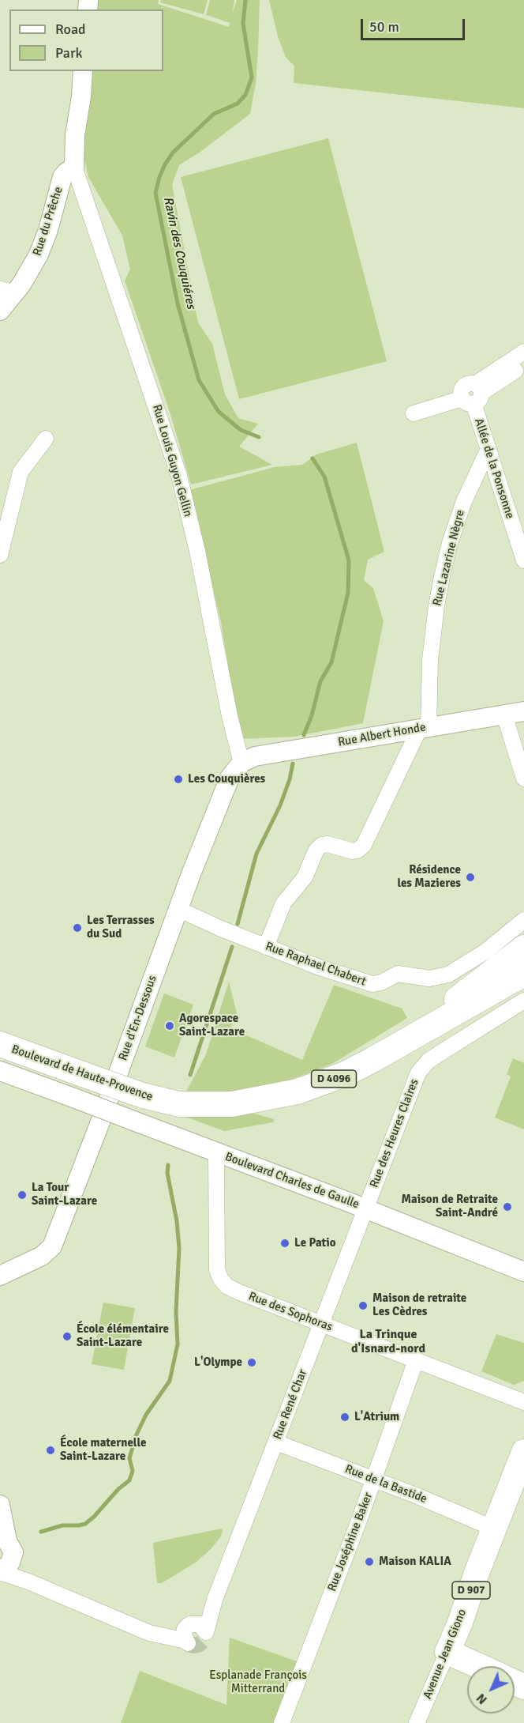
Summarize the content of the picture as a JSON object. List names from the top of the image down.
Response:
{
  "streets": {
    "main road": [
      "Boulevard de Haute-Provence",
      "D 4096",
      "D 907",
      "Avenue Jean Giono"
    ],
    "street": [
      "Rue du Prêche",
      "Rue Louis Guyon Gellin",
      "Allée de la Ponsonne",
      "Rue Lazarine Nègre",
      "Rue Albert Honde",
      "Rue Raphael Chabert",
      "Rue d'En-Dessous",
      "Rue des Heures Claires",
      "Boulevard Charles de Gaulle",
      "Rue des Sophoras",
      "Rue René Char",
      "Rue de la Bastide",
      "Rue Joséphine Baker"
    ]
  },
  "crossings": [
    ["Rue du Prêche", "Rue Louis Guyon Gellin"],
    ["Rue Louis Guyon Gellin", "Rue Albert Honde"],
    ["Rue Louis Guyon Gellin", "Rue d'En-Dessous"],
    ["Allée de la Ponsonne", "Rue Lazarine Nègre"],
    ["Rue Lazarine Nègre", "Rue Albert Honde"],
    ["Rue Albert Honde", "Rue d'En-Dessous"],
    ["Rue Raphael Chabert", "Rue d'En-Dessous"],
    ["Rue des Heures Claires", "Boulevard Charles de Gaulle"],
    ["Rue des Heures Claires", "Rue René Char"],
    ["Boulevard Charles de Gaulle", "Rue des Sophoras"],
    ["Boulevard Charles de Gaulle", "Rue René Char"],
    ["Rue des Sophoras", "Rue René Char"],
    ["Rue des Sophoras", "Rue Joséphine Baker"],
    ["Rue René Char", "Rue de la Bastide"],
    ["Rue de la Bastide", "Rue Joséphine Baker"],
    ["Rue de la Bastide", "Avenue Jean Giono"]
  ],
  "districts": ["La Trinque d'Isnard-nord"],
  "water": ["Ravin des Couquiéres"],
  "parks": ["Esplanade François Mitterrand"],
  "places": [
    "Les Couquières",
    "Résidence les Mazieres",
    "Les Terrasses du Sud",
    "Agorespace Saint-Lazare",
    "La Tour Saint-Lazare",
    "Maison de Retraite Saint-André",
    "Le Patio",
    "Maison de retraite Les Cèdres",
    "École élémentaire Saint-Lazare",
    "L'Olympe",
    "L'Atrium",
    "École maternelle Saint-Lazare",
    "Maison KALIA"
  ],
  "legend": ["Road", "Park"],
  "scale_bar": "50 m",
  "north": "bottom left"
}
